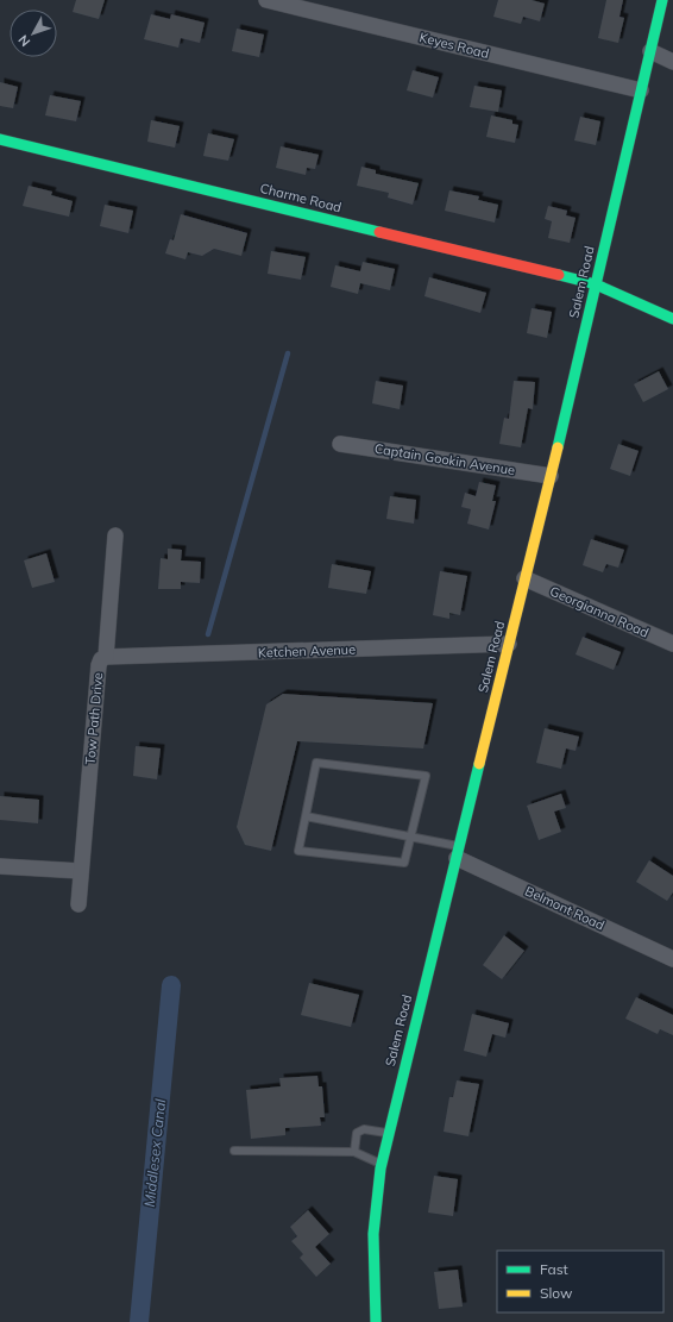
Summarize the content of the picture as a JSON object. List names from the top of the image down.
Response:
{
  "streets": {
    "main road": ["Charme Road", "Salem Road"],
    "street": [
      "Keyes Road",
      "Captain Gookin Avenue",
      "Georgianna Road",
      "Ketchen Avenue",
      "Tow Path Drive",
      "Belmont Road"
    ]
  },
  "crossings": [
    ["Keyes Road", "Salem Road"],
    ["Charme Road", "Salem Road"],
    ["Salem Road", "Captain Gookin Avenue"],
    ["Salem Road", "Georgianna Road"],
    ["Salem Road", "Ketchen Avenue"],
    ["Salem Road", "Belmont Road"],
    ["Ketchen Avenue", "Tow Path Drive"]
  ],
  "water": ["Middlesex Canal"],
  "legend": ["Fast", "Slow"],
  "north": "bottom left"
}
